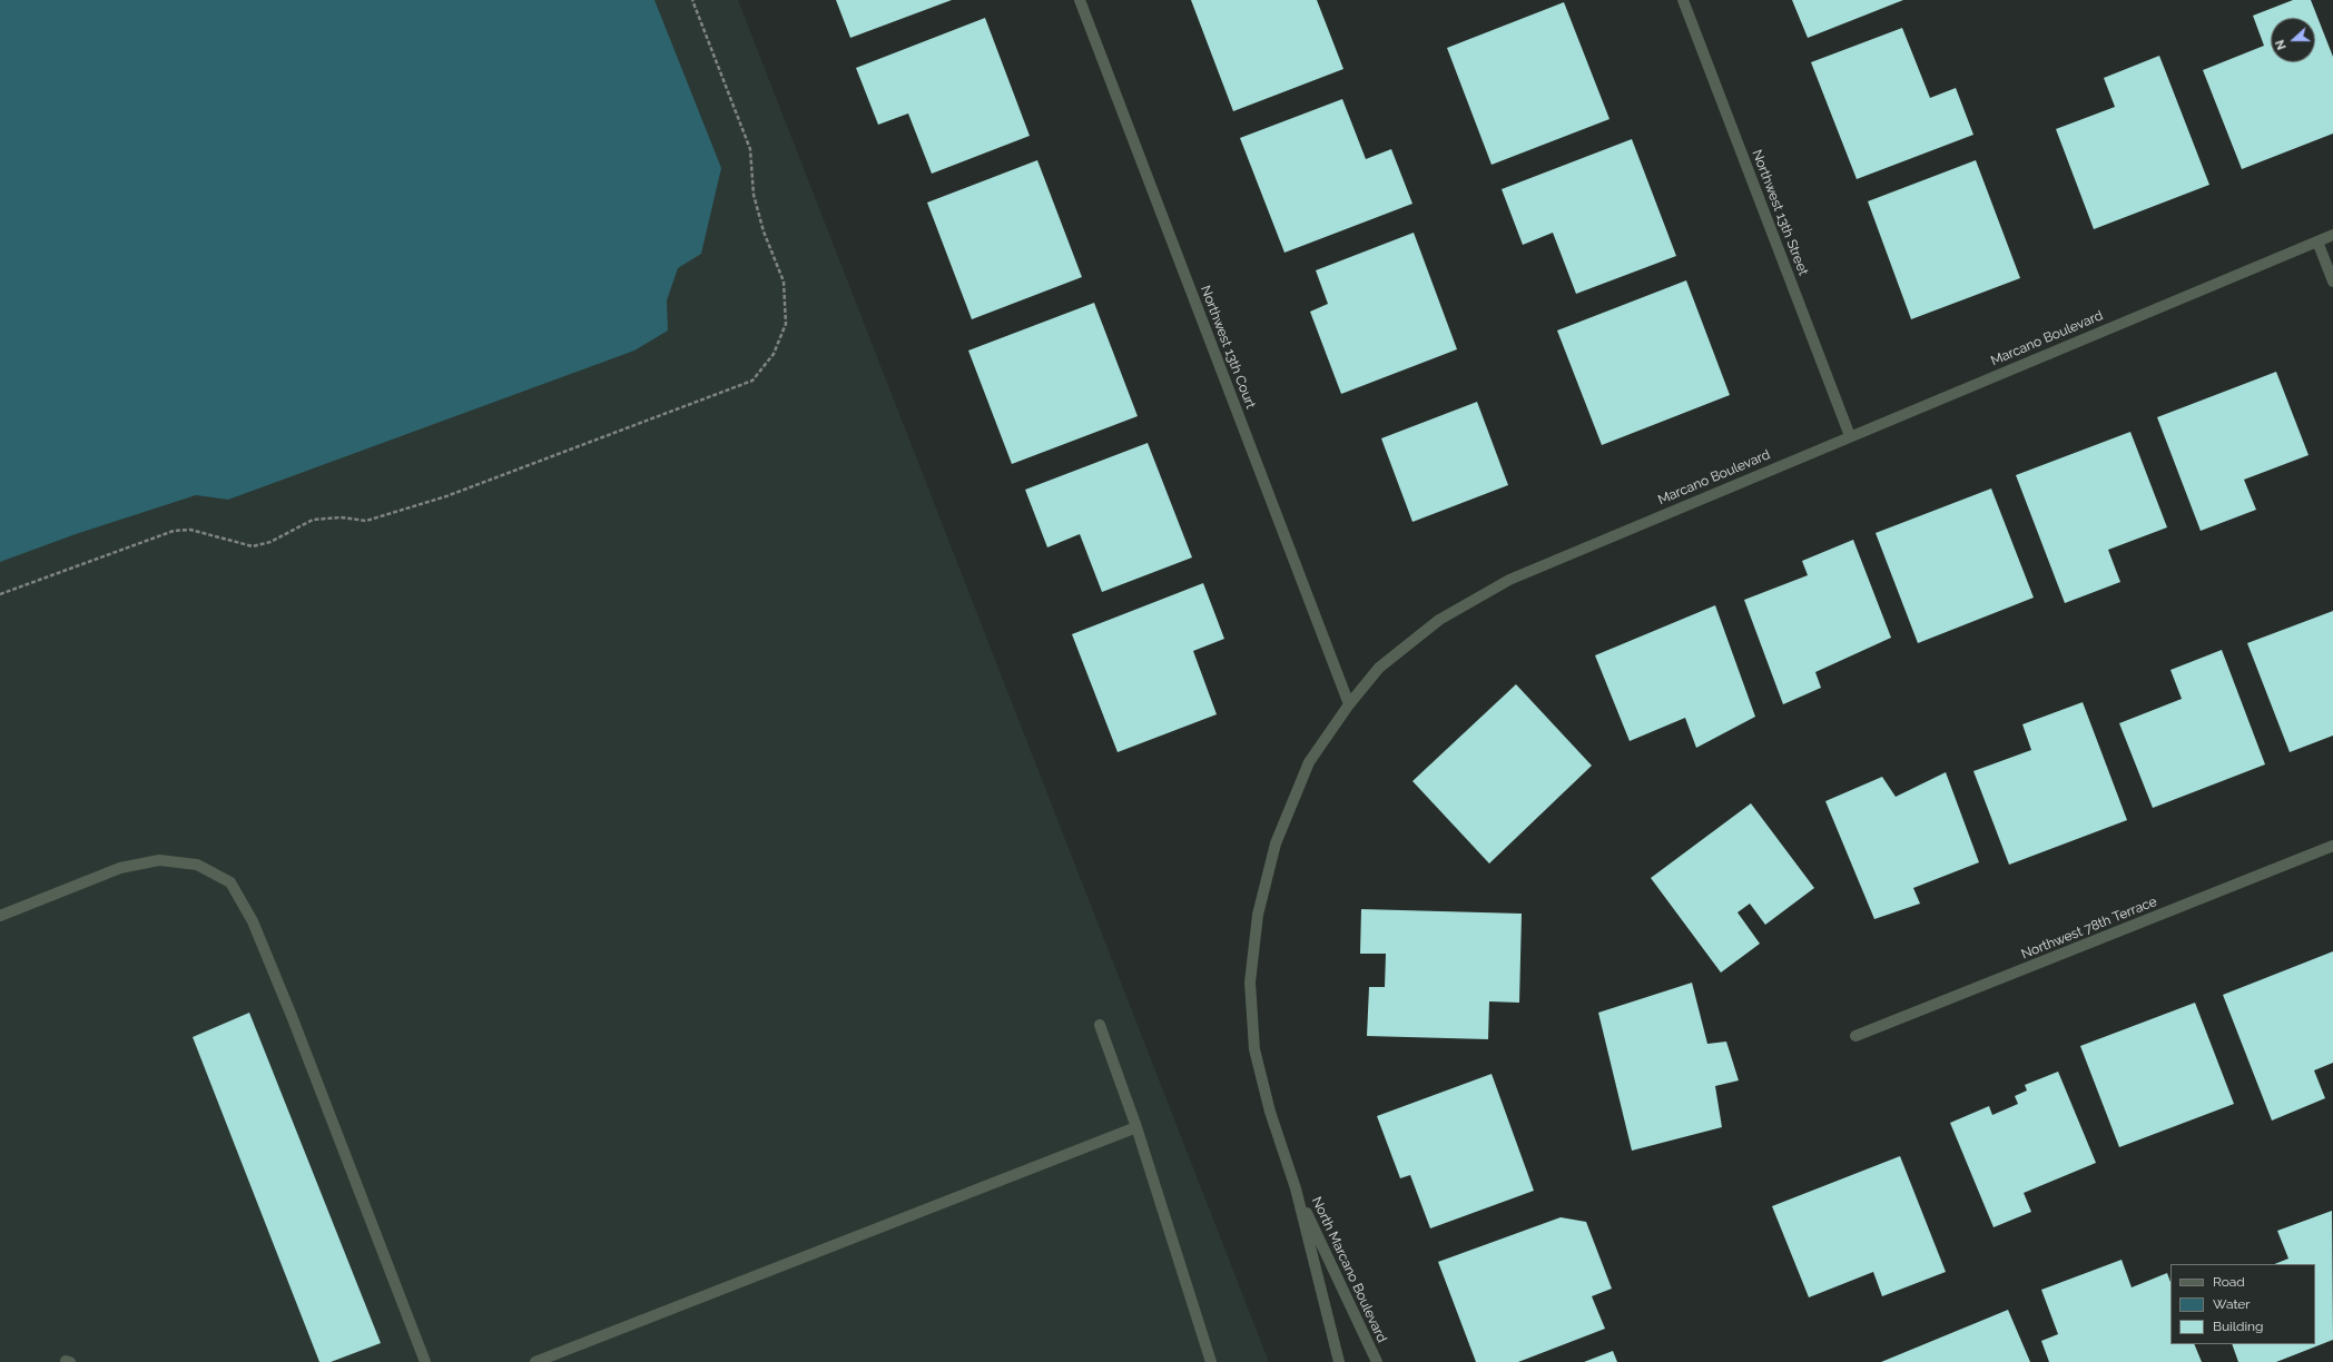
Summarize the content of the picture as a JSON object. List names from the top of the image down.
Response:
{
  "streets": {
    "street": [
      "Northwest 13th Street",
      "Marcano Boulevard",
      "Northwest 13th Court",
      "Northwest 78th Terrace",
      "North Marcano Boulevard"
    ]
  },
  "crossings": [
    ["Northwest 13th Street", "Marcano Boulevard"],
    ["Marcano Boulevard", "Northwest 13th Court"],
    ["Marcano Boulevard", "North Marcano Boulevard"]
  ],
  "legend": ["Road", "Water", "Building"],
  "north": "left"
}
